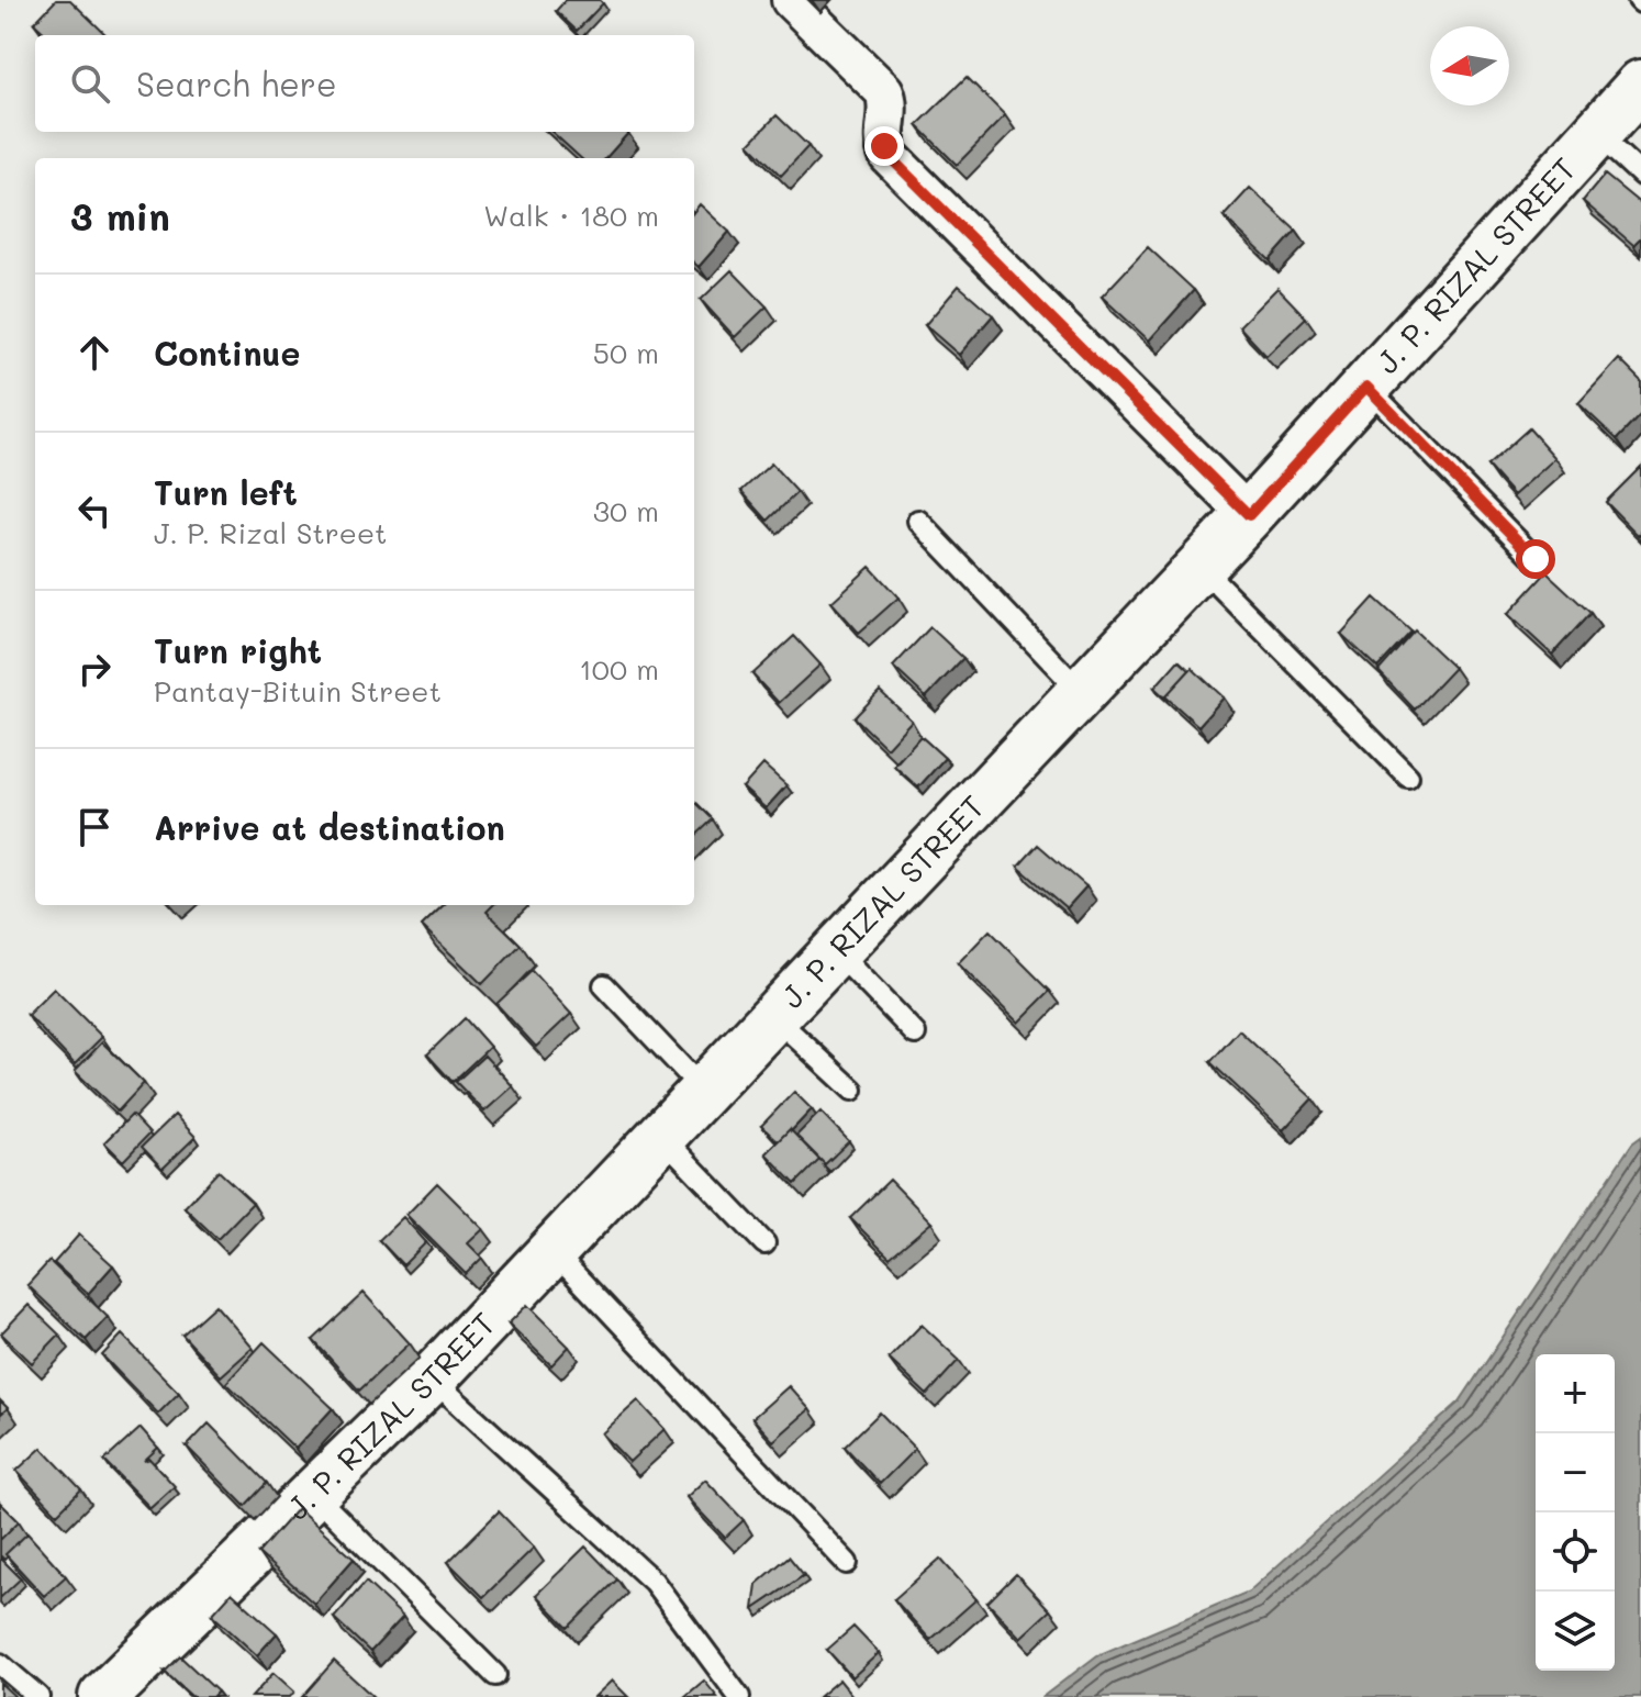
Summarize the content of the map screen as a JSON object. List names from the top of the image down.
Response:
{
  "streets": {
    "main road": ["J. P. RIZAL STREET"]
  },
  "north": "left",
  "page": {
    "search": "Search here",
    "heading": ["3 min", "Walk · 180 m"],
    "list": [
      ["Continue", "50 m"],
      ["Turn left", "J. P. Rizal Street", "30 m"],
      ["Turn right", "Pantay-Bituin Street", "100 m"],
      "Arrive at destination"
    ],
    "map_buttons": ["+", "−"]
  }
}
